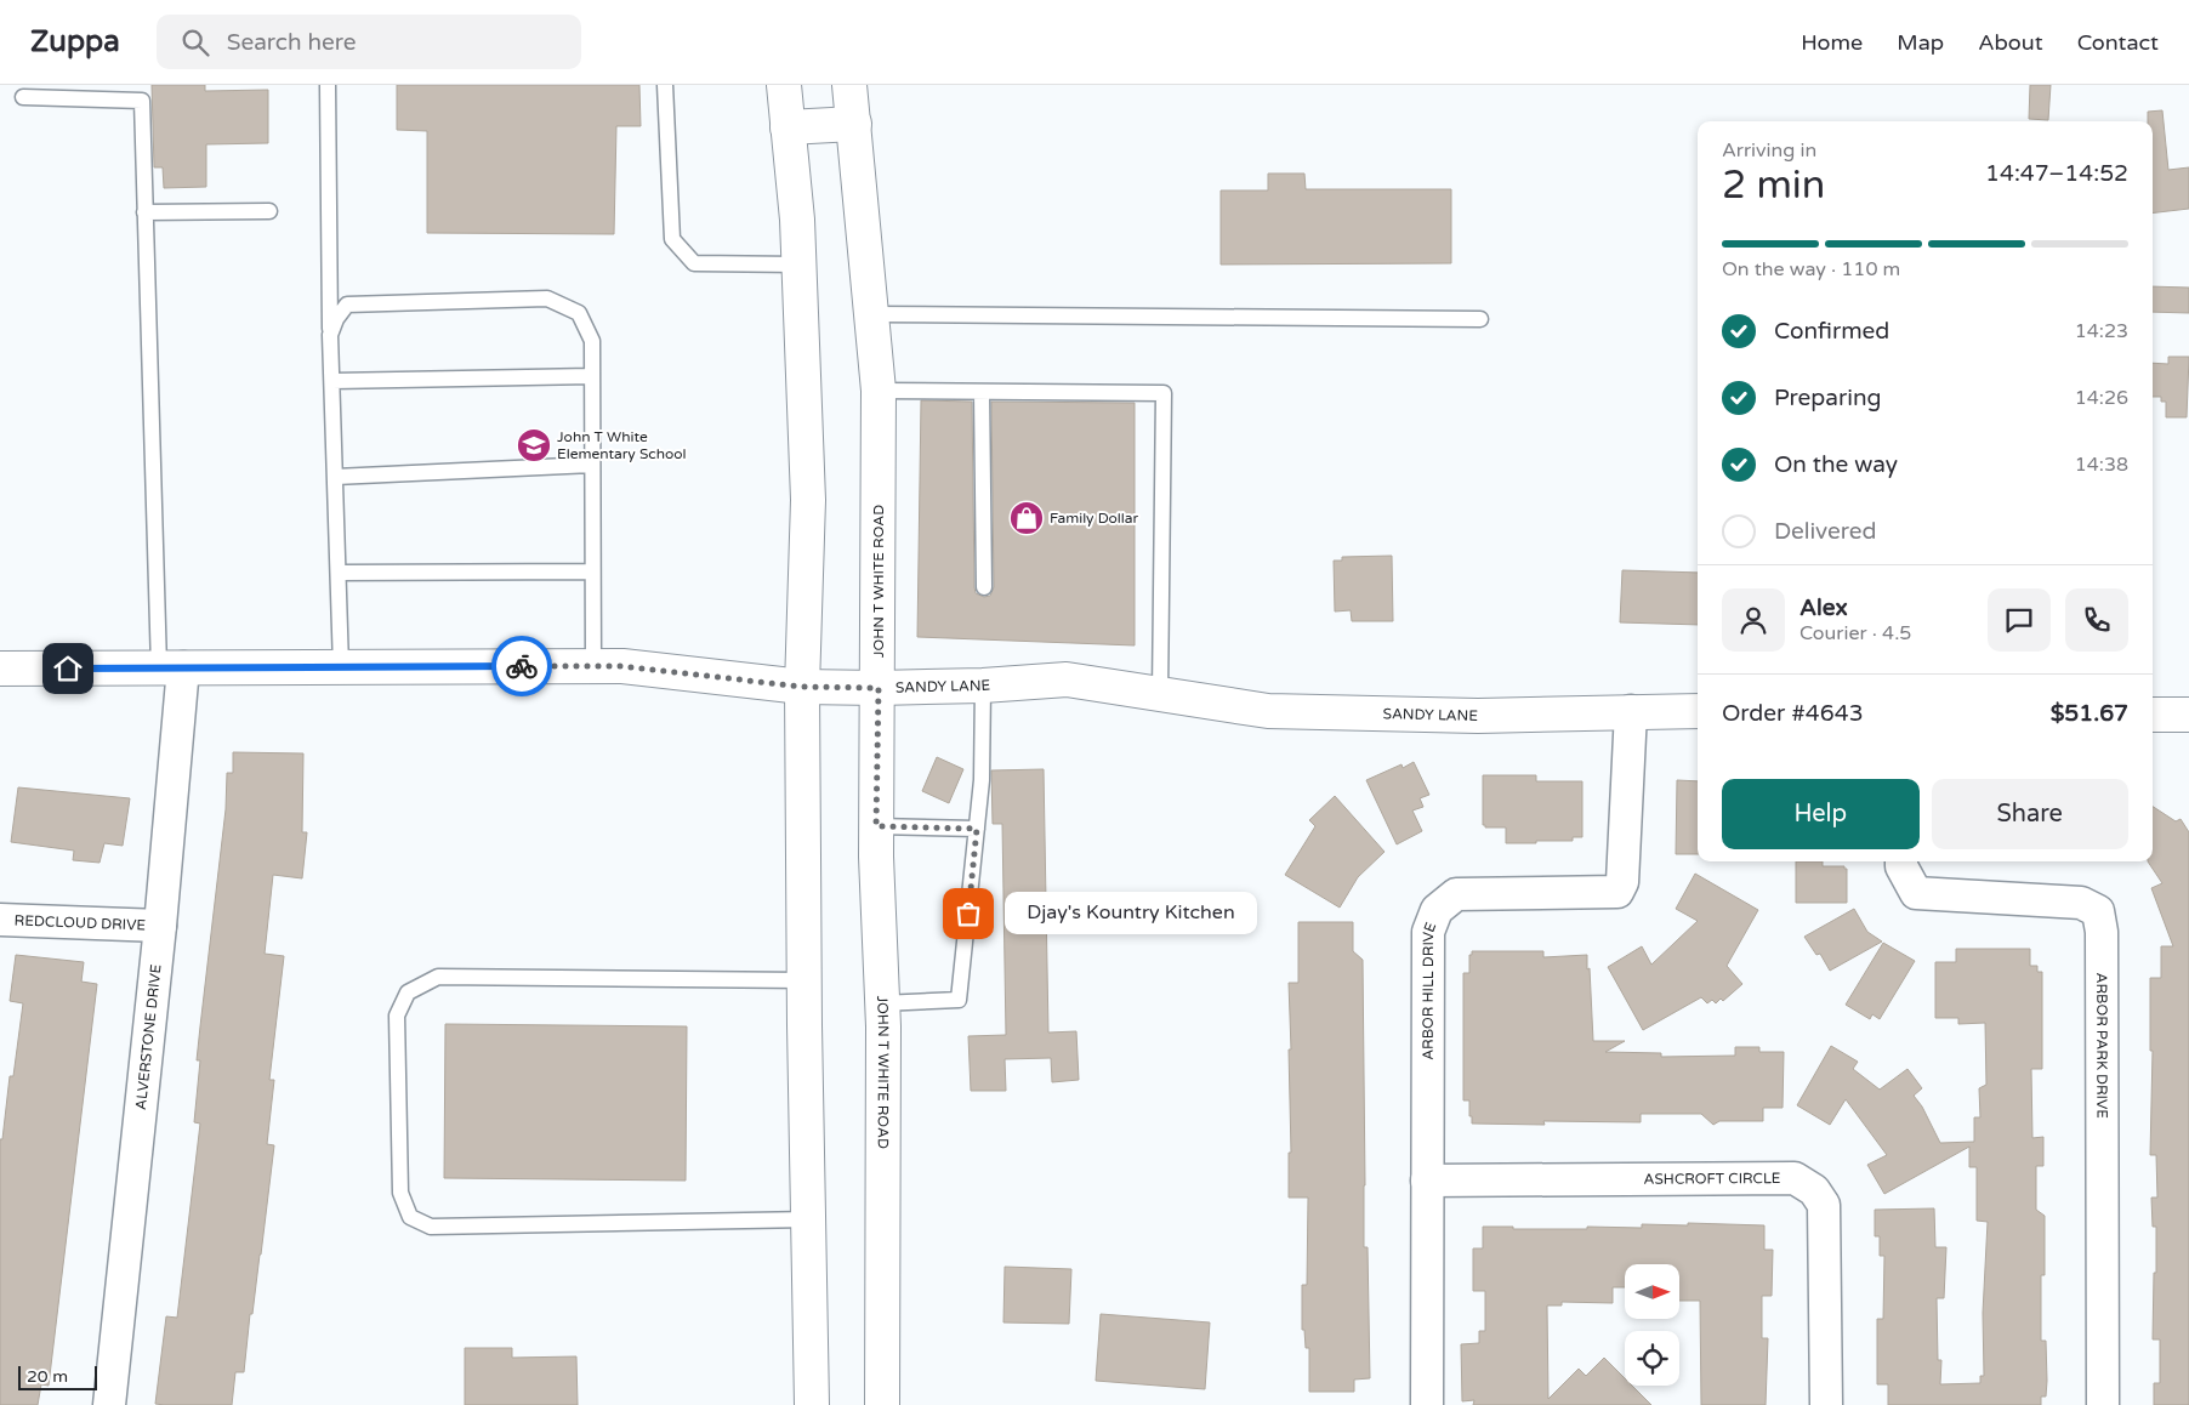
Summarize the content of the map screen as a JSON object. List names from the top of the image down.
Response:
{
  "streets": {
    "main road": ["JOHN T WHITE ROAD", "SANDY LANE"],
    "street": [
      "REDCLOUD DRIVE",
      "ARBOR HILL DRIVE",
      "ALVERSTONE DRIVE",
      "ARBOR PARK DRIVE",
      "ASHCROFT CIRCLE"
    ]
  },
  "crossings": [
    ["JOHN T WHITE ROAD", "SANDY LANE"],
    ["SANDY LANE", "ARBOR HILL DRIVE"],
    ["SANDY LANE", "ALVERSTONE DRIVE"],
    ["REDCLOUD DRIVE", "ALVERSTONE DRIVE"],
    ["ARBOR HILL DRIVE", "ASHCROFT CIRCLE"]
  ],
  "places": {
    "school or university": ["John T White Elementary School"],
    "shop": ["Family Dollar"],
    "other": ["Djay's Kountry Kitchen"]
  },
  "scale_bar": "20 m",
  "north": "right",
  "page": {
    "header": "Zuppa",
    "search": "Search here",
    "nav": [
      "Home",
      "Map",
      "About",
      "Contact"
    ],
    "heading": ["2 min", "Arriving in", "14:47–14:52"],
    "panel": [
      "Alex",
      "Courier · 4.5",
      "Order #4643",
      "$51.67"
    ],
    "bar": "On the way · 110 m",
    "list": [
      ["Confirmed", "14:23"],
      ["Preparing", "14:26"],
      ["On the way", "14:38"],
      "Delivered"
    ],
    "buttons": ["Help", "Share"],
    "bubble": "Djay's Kountry Kitchen",
    "scale": "20 m"
  }
}
